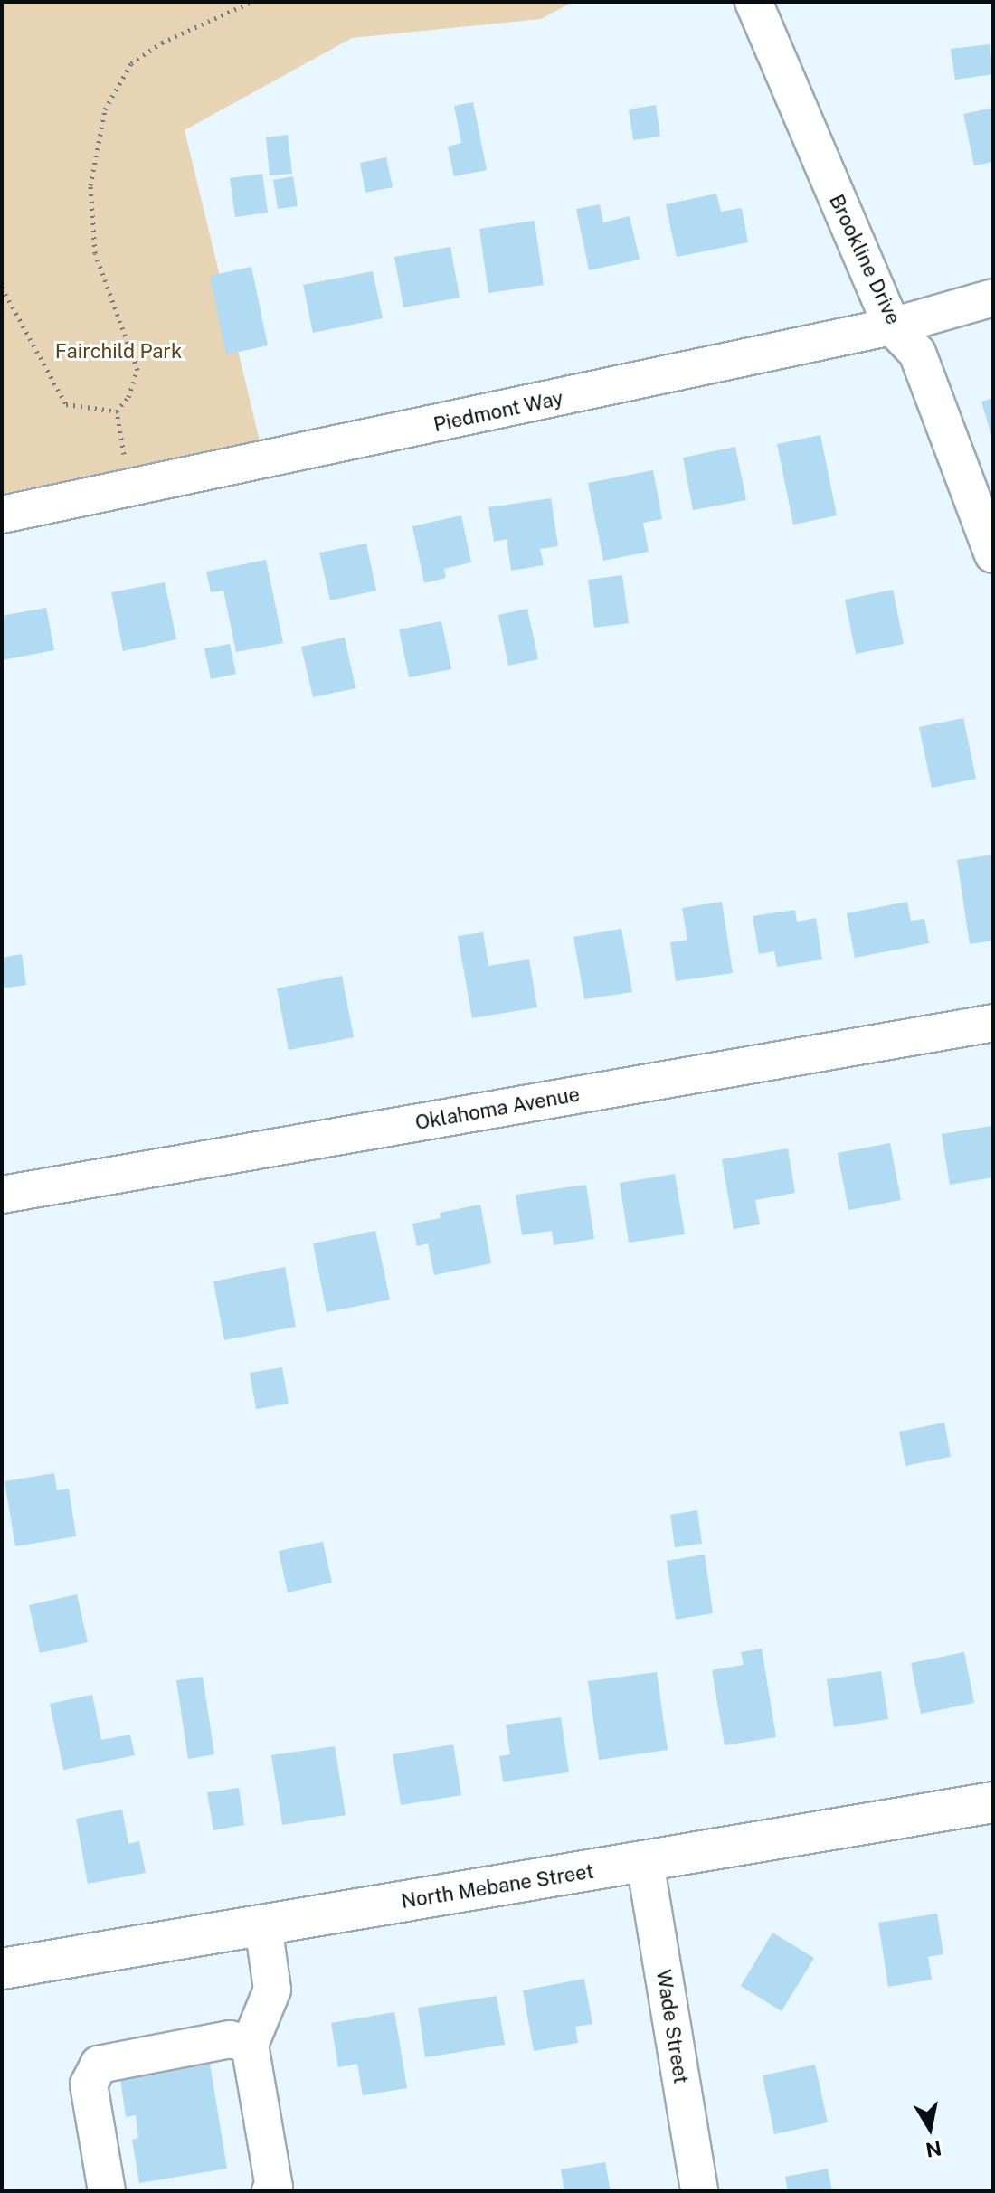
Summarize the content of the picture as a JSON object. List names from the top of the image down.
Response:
{
  "streets": {
    "main road": ["North Mebane Street"],
    "street": [
      "Brookline Drive",
      "Piedmont Way",
      "Oklahoma Avenue",
      "Wade Street"
    ]
  },
  "crossings": [
    ["Brookline Drive", "Piedmont Way"],
    ["North Mebane Street", "Wade Street"]
  ],
  "parks": ["Fairchild Park"],
  "north": "bottom"
}
